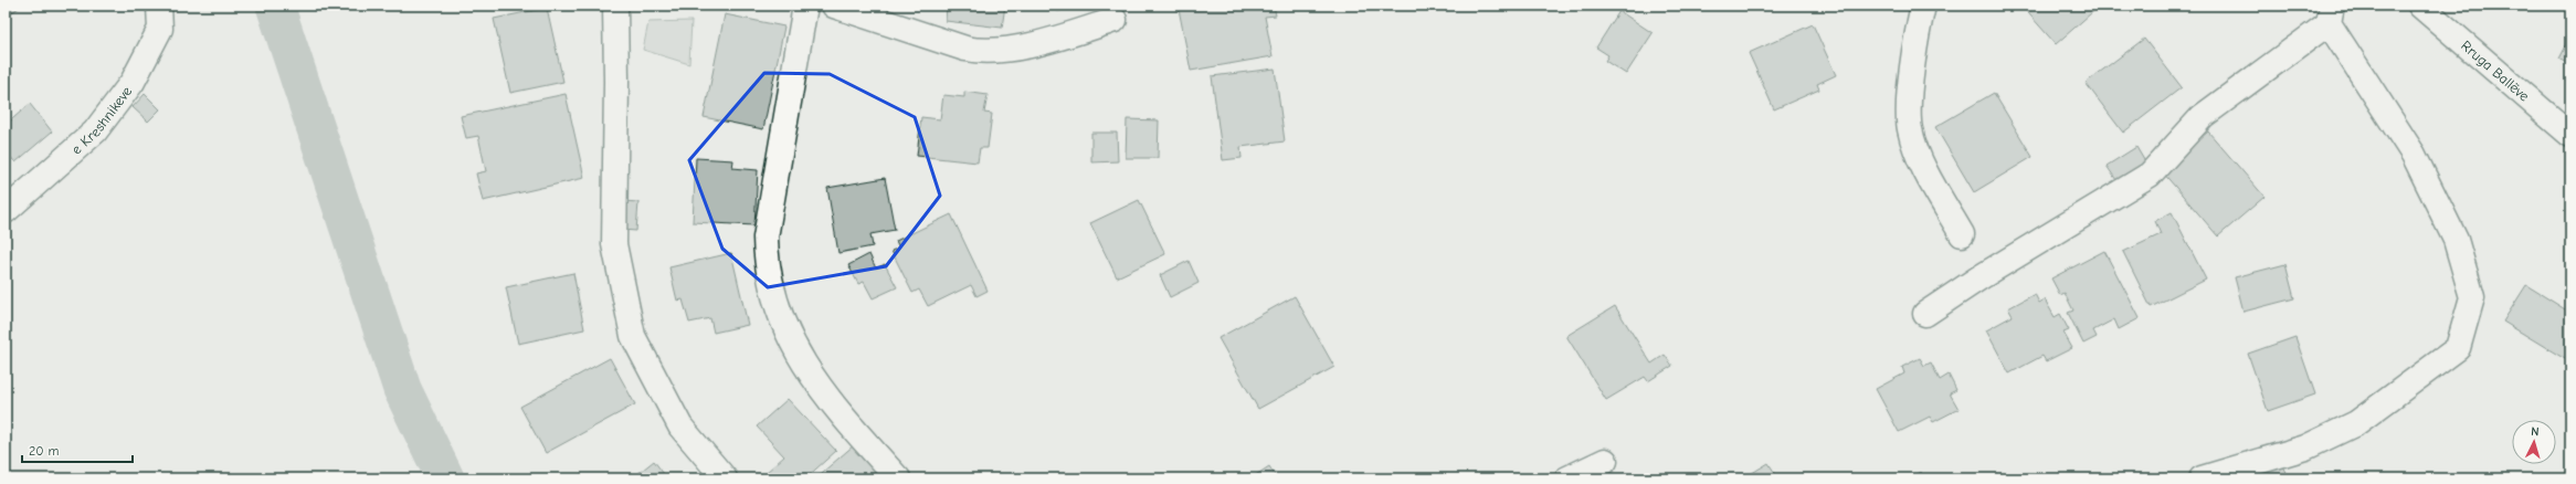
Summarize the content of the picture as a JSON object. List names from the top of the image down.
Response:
{
  "streets": {
    "street": ["Rruga Ballëve", "e Kreshnikeve"]
  },
  "scale_bar": "20 m",
  "north": "top"
}
